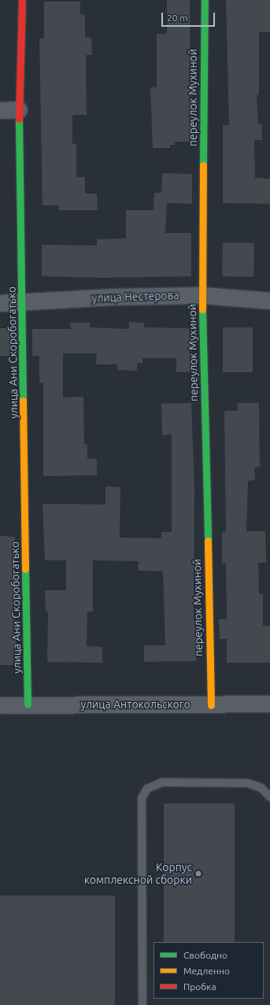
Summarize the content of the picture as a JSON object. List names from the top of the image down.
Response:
{
  "streets": {
    "street": [
      "переулок Мухиной",
      "улица Нестерова",
      "улица Ани Скоробогатько",
      "улица Антокольского"
    ]
  },
  "crossings": [
    ["переулок Мухиной", "улица Нестерова"],
    ["переулок Мухиной", "улица Антокольского"],
    ["улица Нестерова", "улица Ани Скоробогатько"],
    ["улица Ани Скоробогатько", "улица Антокольского"]
  ],
  "places": ["Корпус комплексной сборки"],
  "legend": ["Свободно", "Медленно", "Пробка"],
  "scale_bar": "20 m"
}
